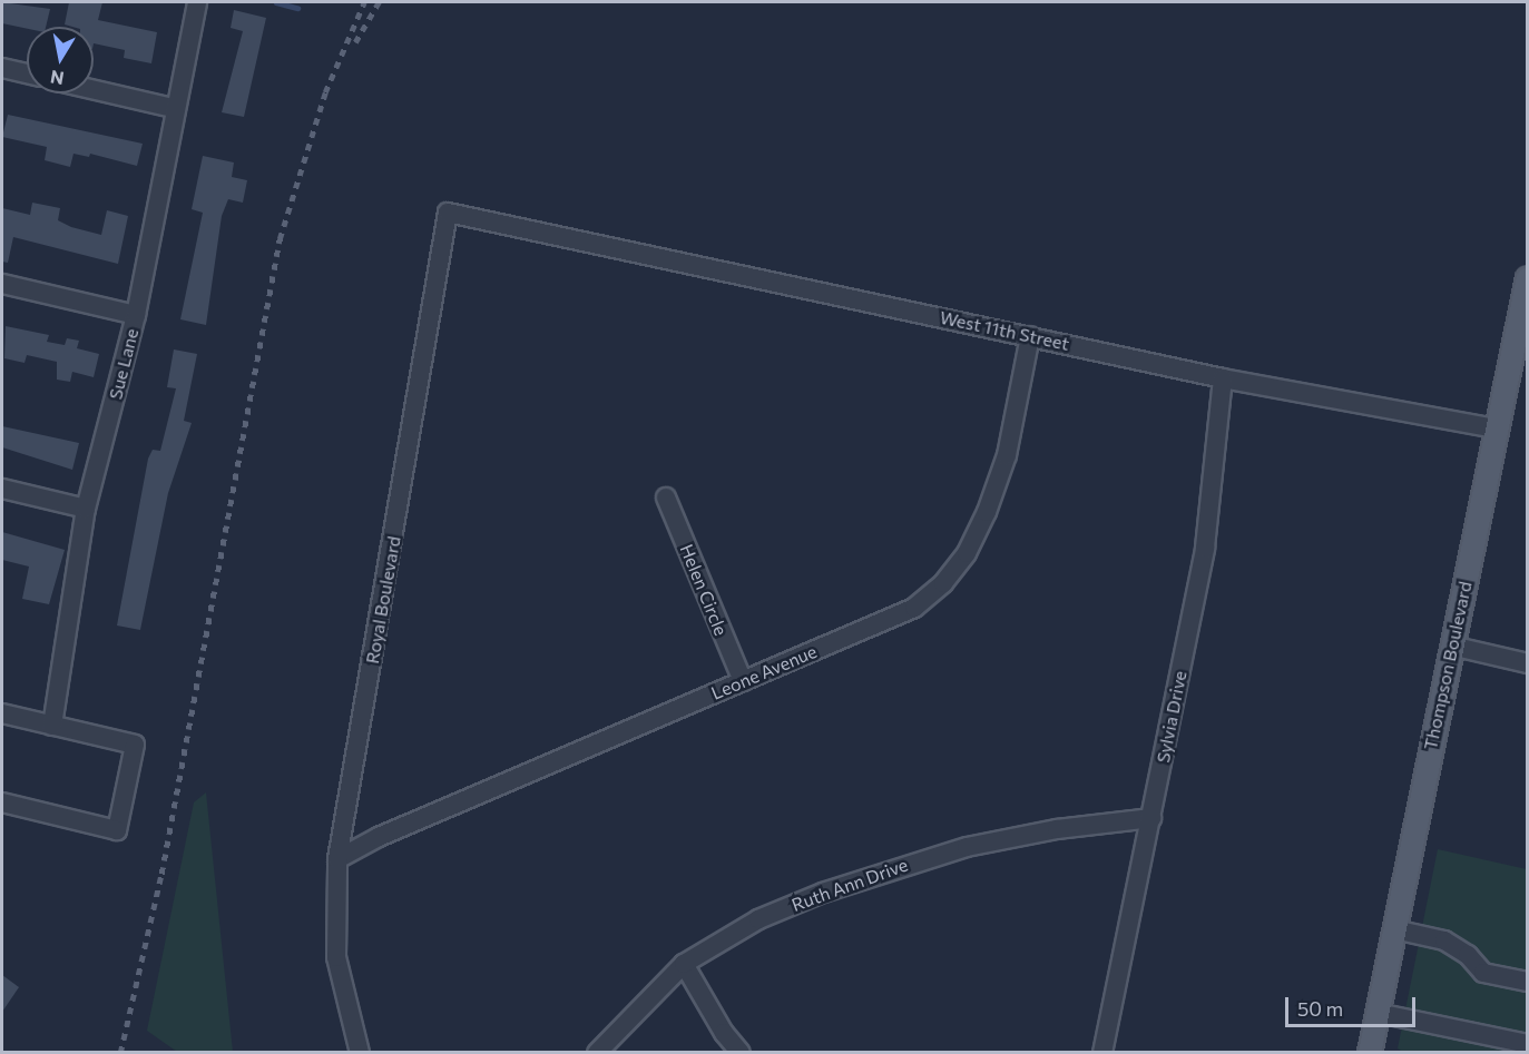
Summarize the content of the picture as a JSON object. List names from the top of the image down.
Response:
{
  "streets": {
    "main road": ["Thompson Boulevard"],
    "street": [
      "West 11th Street",
      "Sue Lane",
      "Helen Circle",
      "Royal Boulevard",
      "Leone Avenue",
      "Sylvia Drive",
      "Ruth Ann Drive"
    ]
  },
  "crossings": [
    ["West 11th Street", "Royal Boulevard"],
    ["West 11th Street", "Thompson Boulevard"],
    ["West 11th Street", "Leone Avenue"],
    ["West 11th Street", "Sylvia Drive"],
    ["Helen Circle", "Leone Avenue"],
    ["Royal Boulevard", "Leone Avenue"],
    ["Sylvia Drive", "Ruth Ann Drive"]
  ],
  "scale_bar": "50 m",
  "north": "bottom"
}
